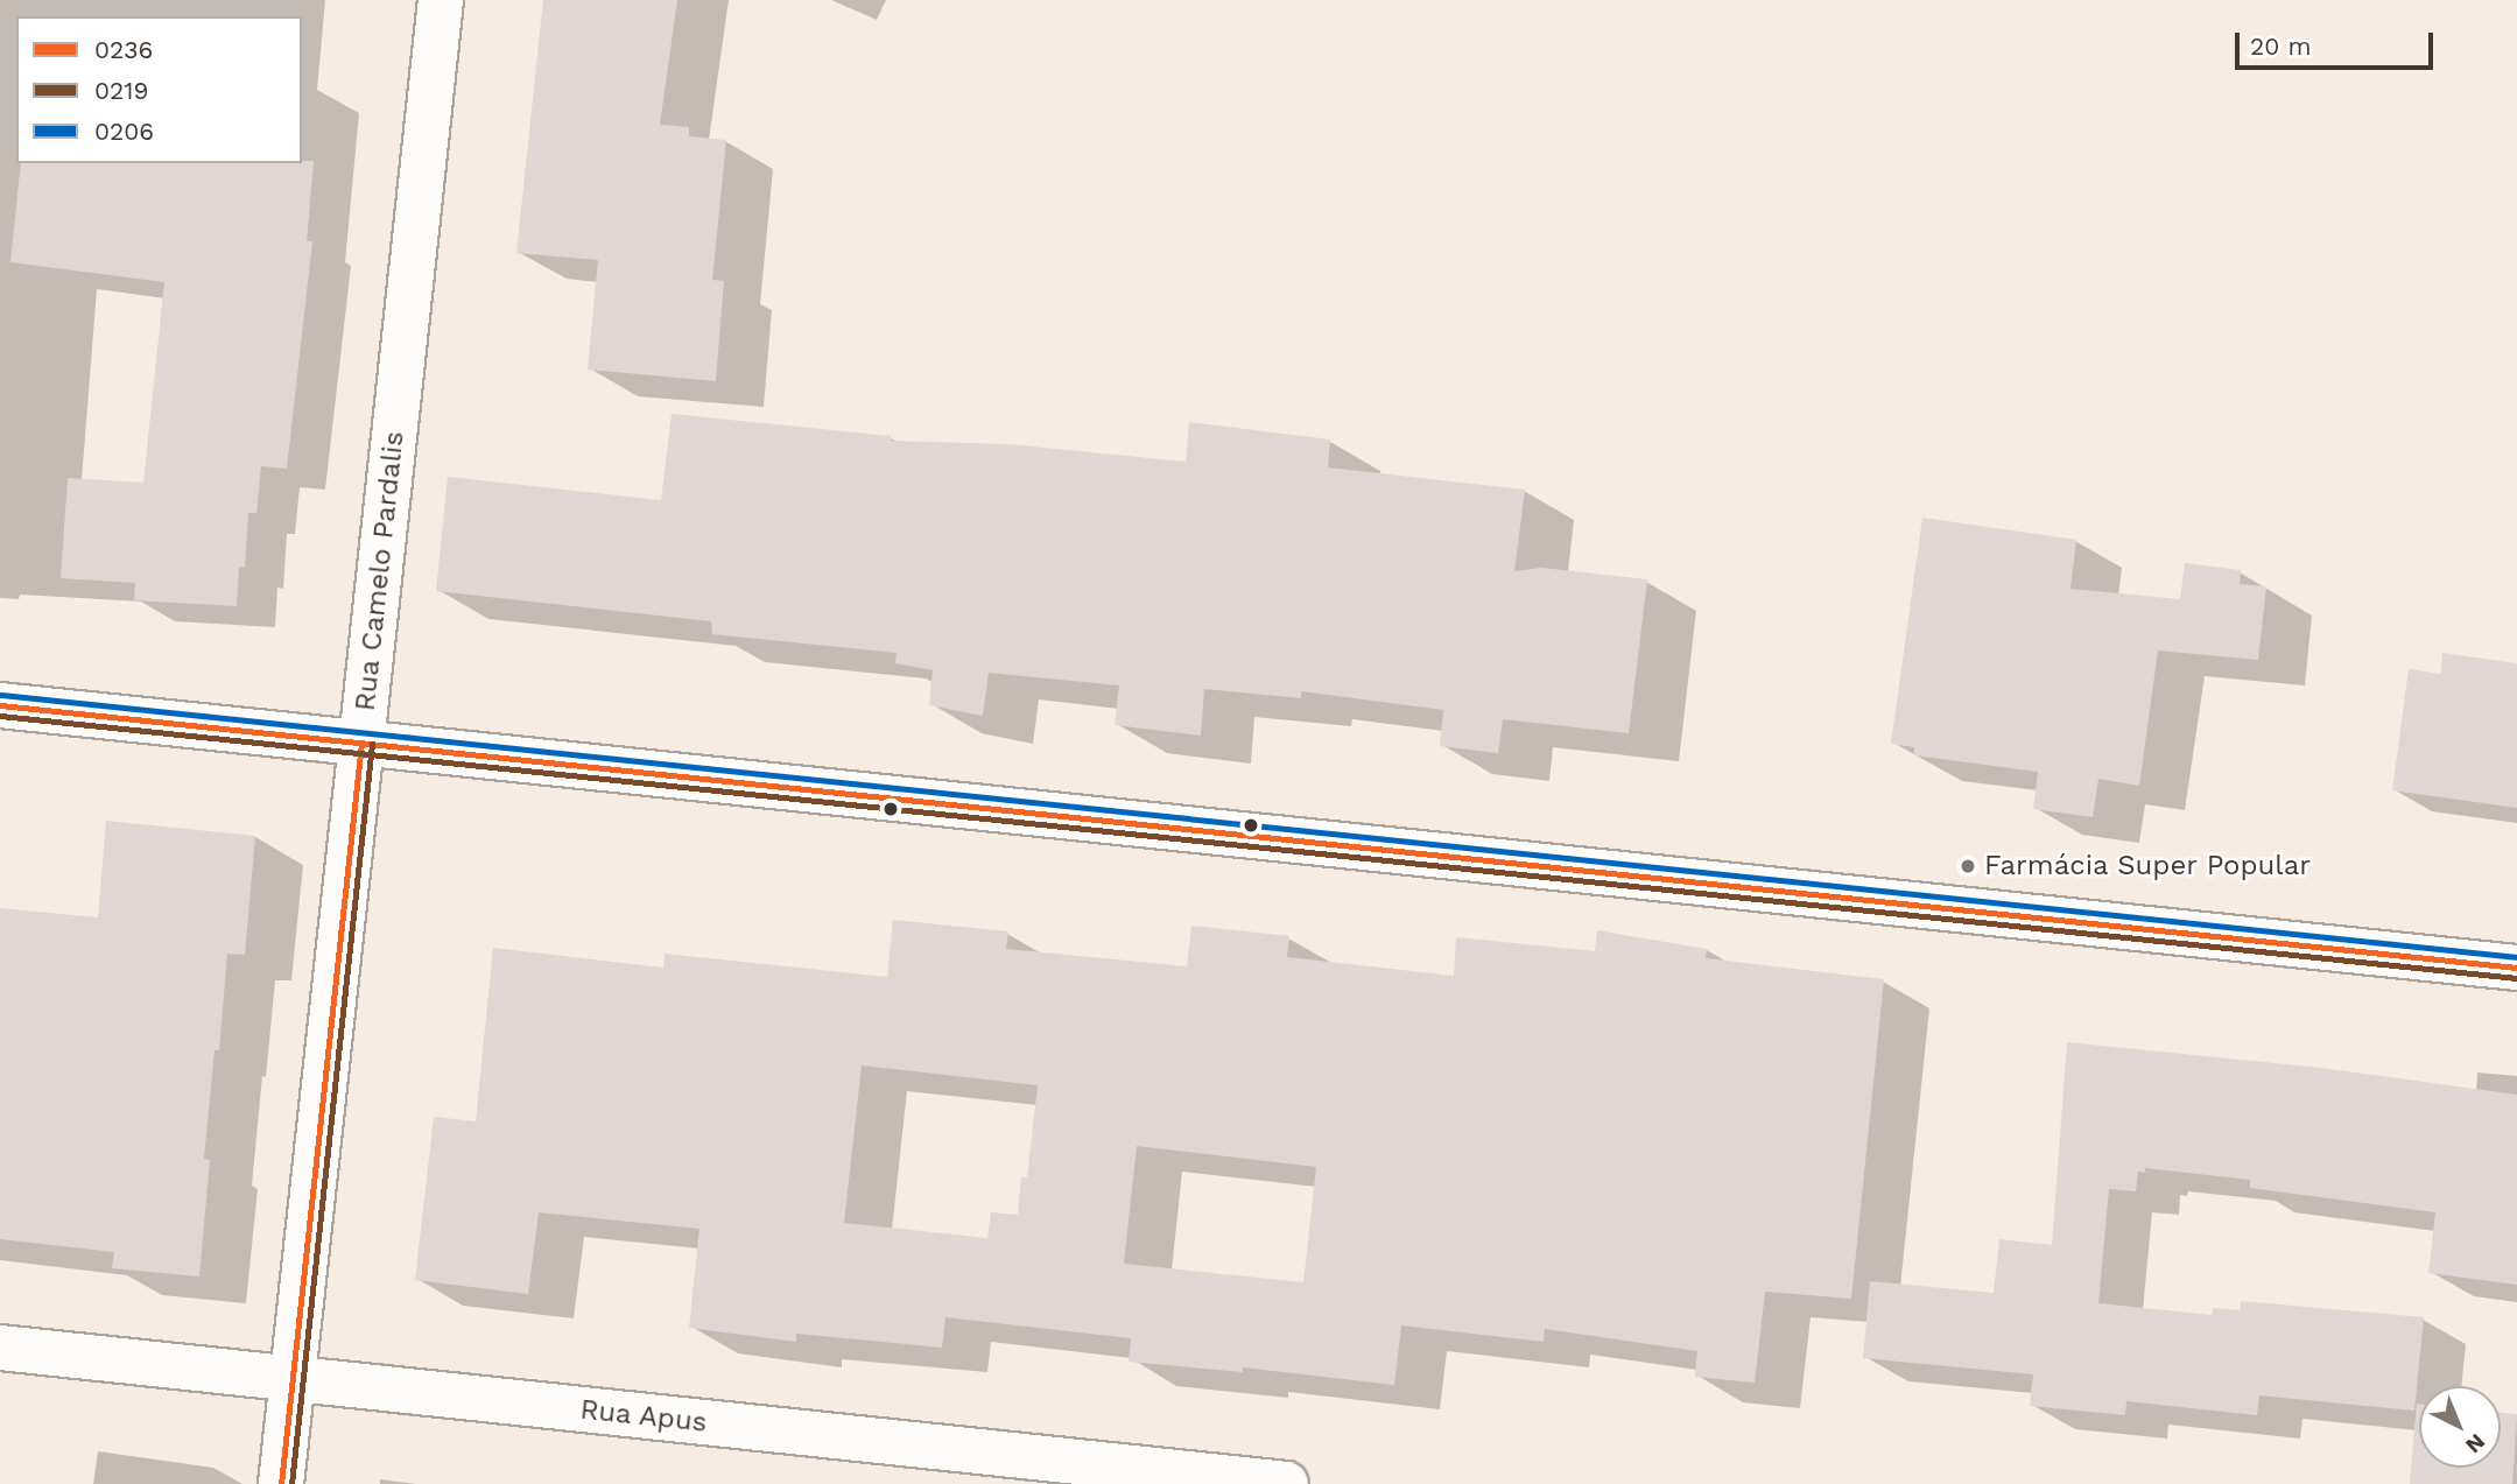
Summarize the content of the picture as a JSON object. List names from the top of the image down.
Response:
{
  "streets": {
    "street": ["Rua Camelo Pardalis", "Rua Apus"]
  },
  "crossings": [
    ["Rua Camelo Pardalis", "Rua Apus"]
  ],
  "places": ["Farmácia Super Popular"],
  "lines": ["transit line 0206", "transit line 0236", "transit line 0219"],
  "legend": ["0236", "0219", "0206"],
  "scale_bar": "20 m",
  "north": "bottom right"
}
